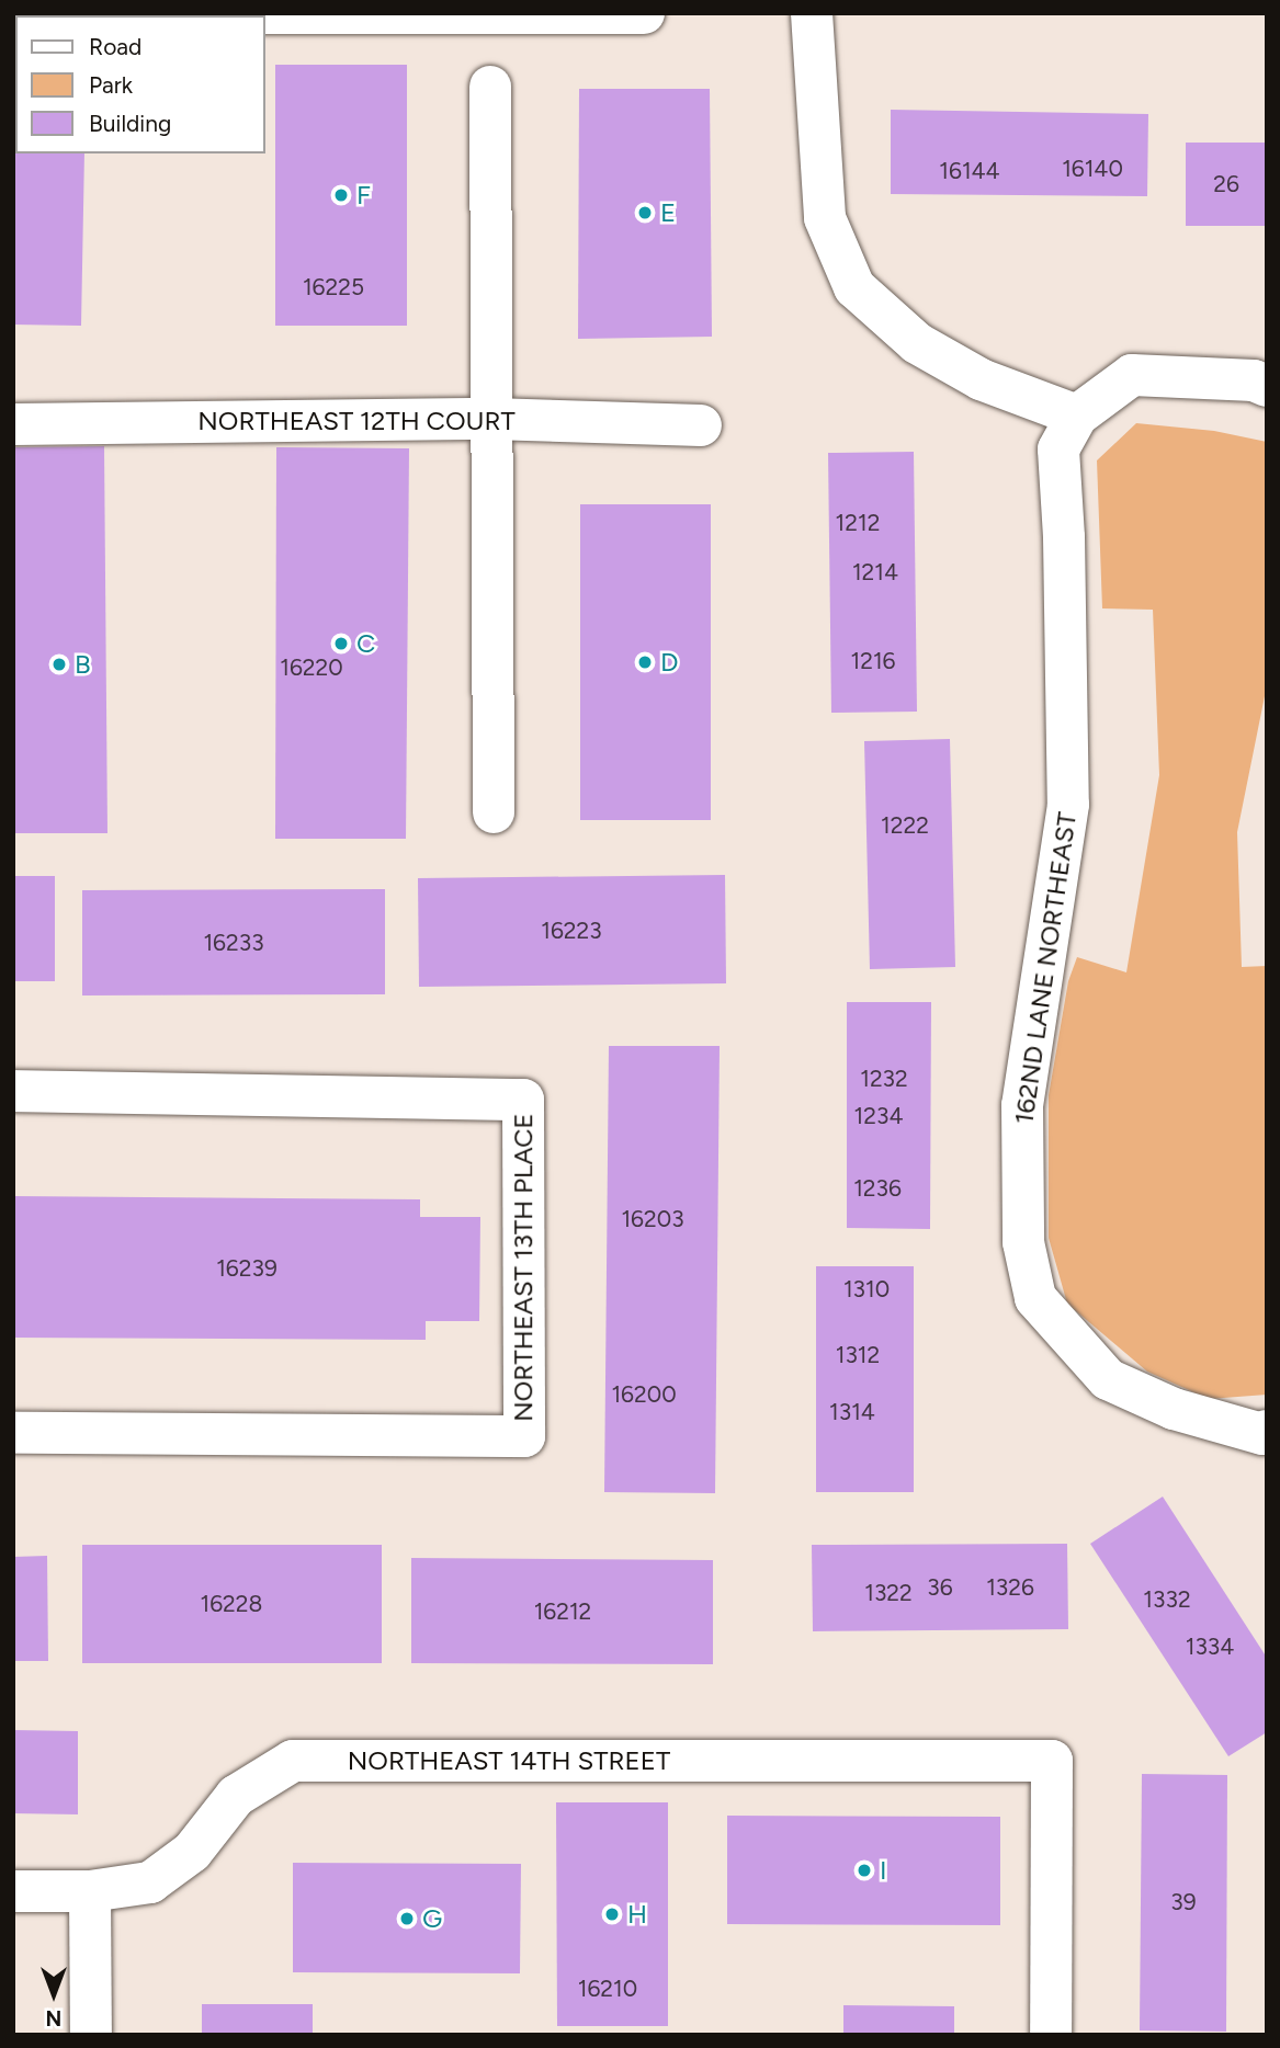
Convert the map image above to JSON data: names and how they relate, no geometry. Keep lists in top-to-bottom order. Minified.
{"streets":{"street":["NORTHEAST 12TH COURT","162ND LANE NORTHEAST","NORTHEAST 13TH PLACE","NORTHEAST 14TH STREET"]},"places":["F","E","C","D","B","I","H","G"],"house_numbers":["16140","16144","26","16225","1212","1214","1216","16220","1222","16223","16233","1232","1234","1236","16203","16239","1310","1312","16200","1314","36","1326","1322","1332","16228","16212","1334","39","16210"],"legend":["Road","Park","Building"],"north":"bottom"}
